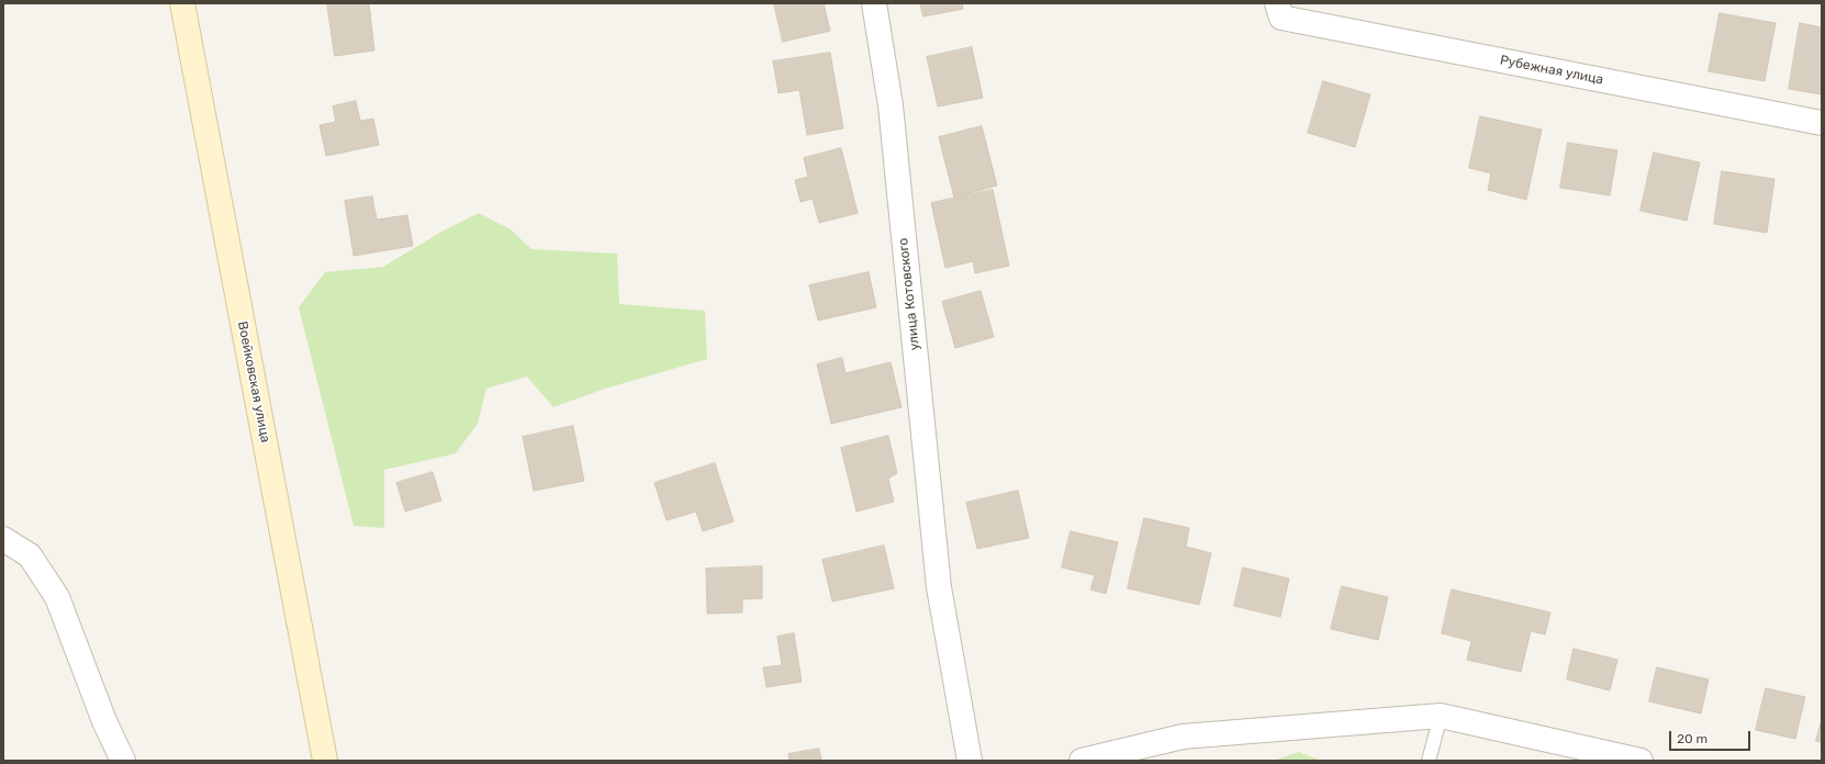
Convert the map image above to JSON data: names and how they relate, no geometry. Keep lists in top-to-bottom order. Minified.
{"streets":{"main road":["Воейковская улица"],"street":["Рубежная улица","улица Котовского"]},"scale_bar":"20 m"}
